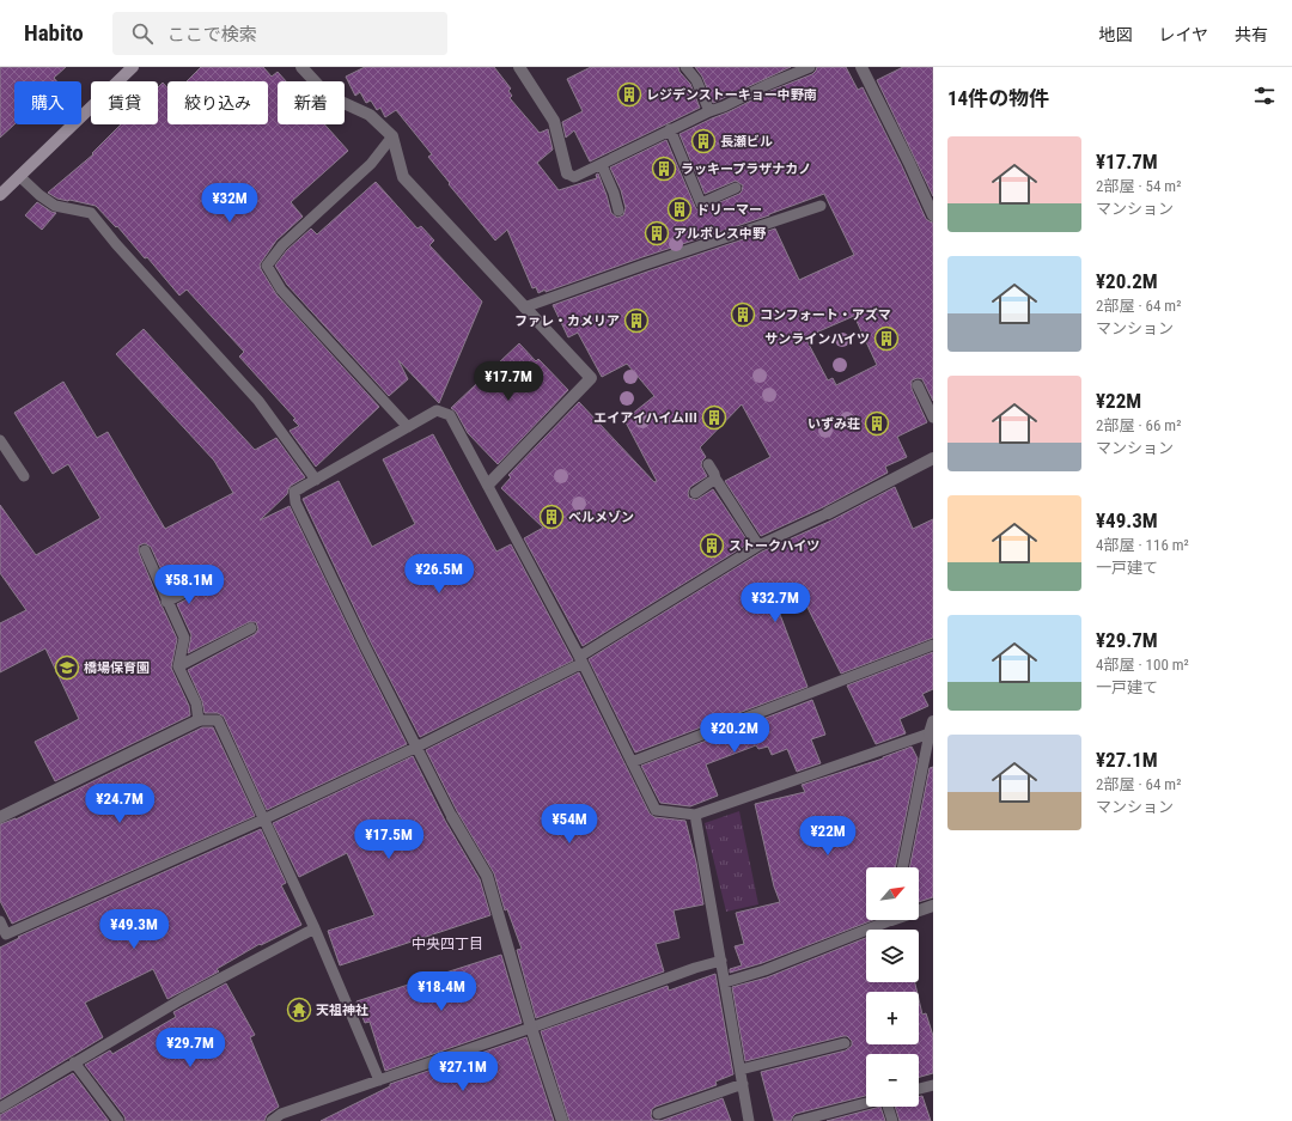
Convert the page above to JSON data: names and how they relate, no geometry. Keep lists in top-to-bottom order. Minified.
{"districts":["中央四丁目"],"places":{"building":["レジデンストーキョー中野南","長瀬ビル","ラッキープラザナカノ","ドリーマー","アルボレス中野","コンフォート・アズマ","ファレ・カメリア","サンラインハイツ","エイアイハイムⅢ","いずみ荘","ベルメゾン","ストークハイツ"],"school or university":["橋場保育園"],"temple":["天祖神社"]},"north":"top right","page":{"header":"Habito","search":"ここで検索","nav":["地図","レイヤ","共有"],"heading":"14件の物件","chip":["購入","賃貸","絞り込み","新着"],"list":[{"name":"¥17.7M","note":"2部屋 · 54 m² · マンション"},{"name":"¥20.2M","note":"2部屋 · 64 m² · マンション"},{"name":"¥22M","note":"2部屋 · 66 m² · マンション"},{"name":"¥49.3M","note":"4部屋 · 116 m² · 一戸建て"},{"name":"¥29.7M","note":"4部屋 · 100 m² · 一戸建て"},{"name":"¥27.1M","note":"2部屋 · 64 m² · マンション"}],"price":["¥32M","¥17.7M","¥26.5M","¥58.1M","¥32.7M","¥20.2M","¥24.7M","¥54M","¥22M","¥17.5M","¥49.3M","¥18.4M","¥29.7M","¥27.1M"],"map_buttons":["+","−"]}}
